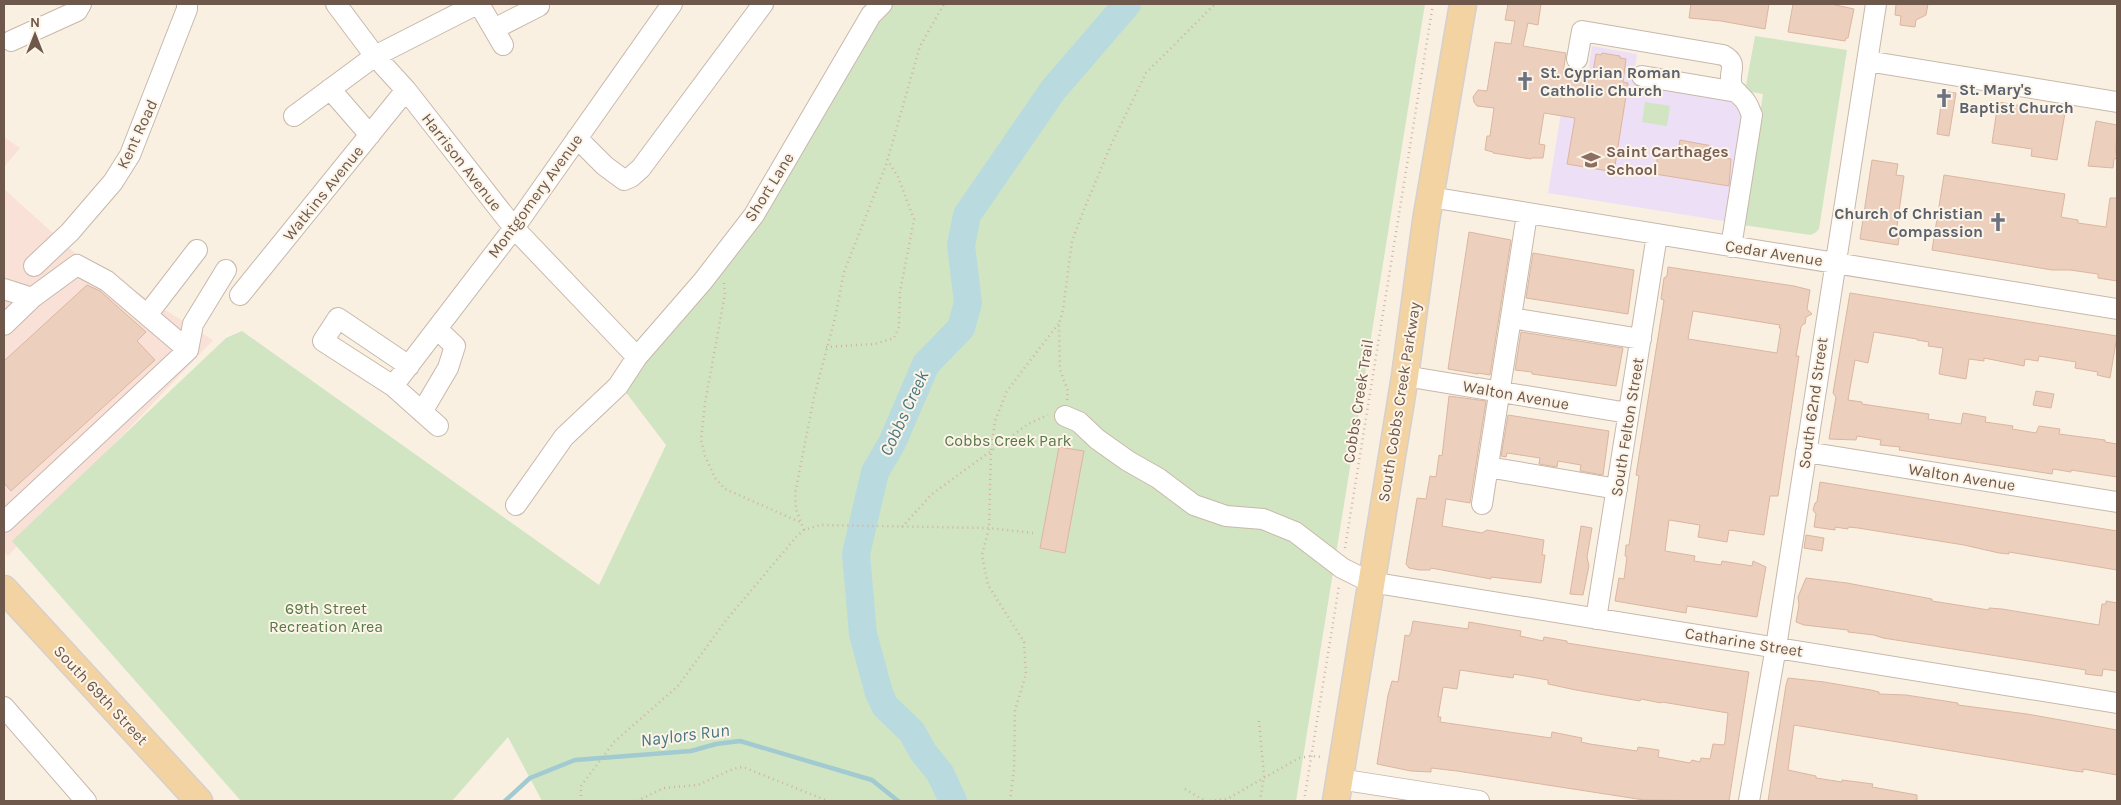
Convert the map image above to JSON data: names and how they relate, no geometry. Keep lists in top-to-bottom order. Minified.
{"streets":{"main road":["South Cobbs Creek Parkway","South 69th Street"],"street":["Kent Road","Harrison Avenue","Short Lane","Watkins Avenue","Montgomery Avenue","Cedar Avenue","Walton Avenue","South 62nd Street","South Felton Street","Catharine Street"],"path":["Cobbs Creek Trail"]},"crossings":[["Harrison Avenue","Short Lane"],["Harrison Avenue","Watkins Avenue"],["Harrison Avenue","Montgomery Avenue"],["Cedar Avenue","South Cobbs Creek Parkway"],["Cedar Avenue","South 62nd Street"],["Cedar Avenue","South Felton Street"],["Walton Avenue","South Cobbs Creek Parkway"],["Walton Avenue","South 62nd Street"],["Walton Avenue","South Felton Street"],["Cobbs Creek Trail","Catharine Street"],["South Cobbs Creek Parkway","Catharine Street"],["South 62nd Street","Catharine Street"],["South Felton Street","Catharine Street"]],"water":["Cobbs Creek","Naylors Run"],"parks":["Cobbs Creek Park","69th Street Recreation Area"],"places":{"church":["St. Cyprian Roman Catholic Church","St. Mary's Baptist Church","Church of Christian Compassion"],"school or university":["Saint Carthages School"]},"north":"top"}
